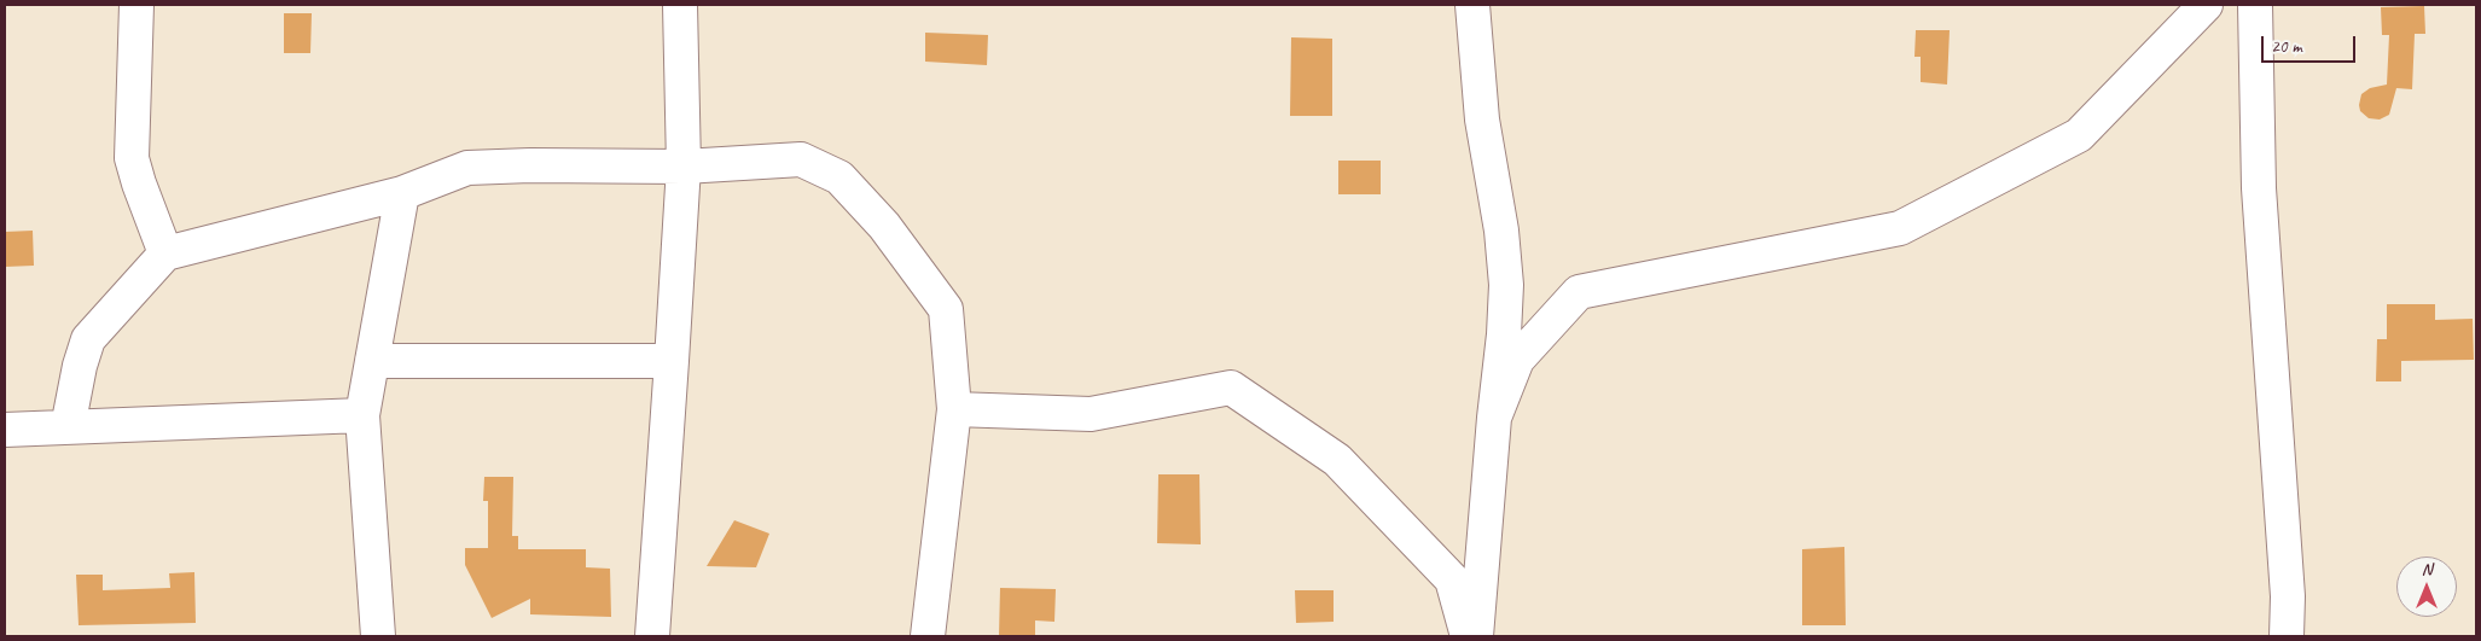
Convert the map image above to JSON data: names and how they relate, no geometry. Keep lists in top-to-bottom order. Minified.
{"scale_bar":"20 m","north":"top"}
